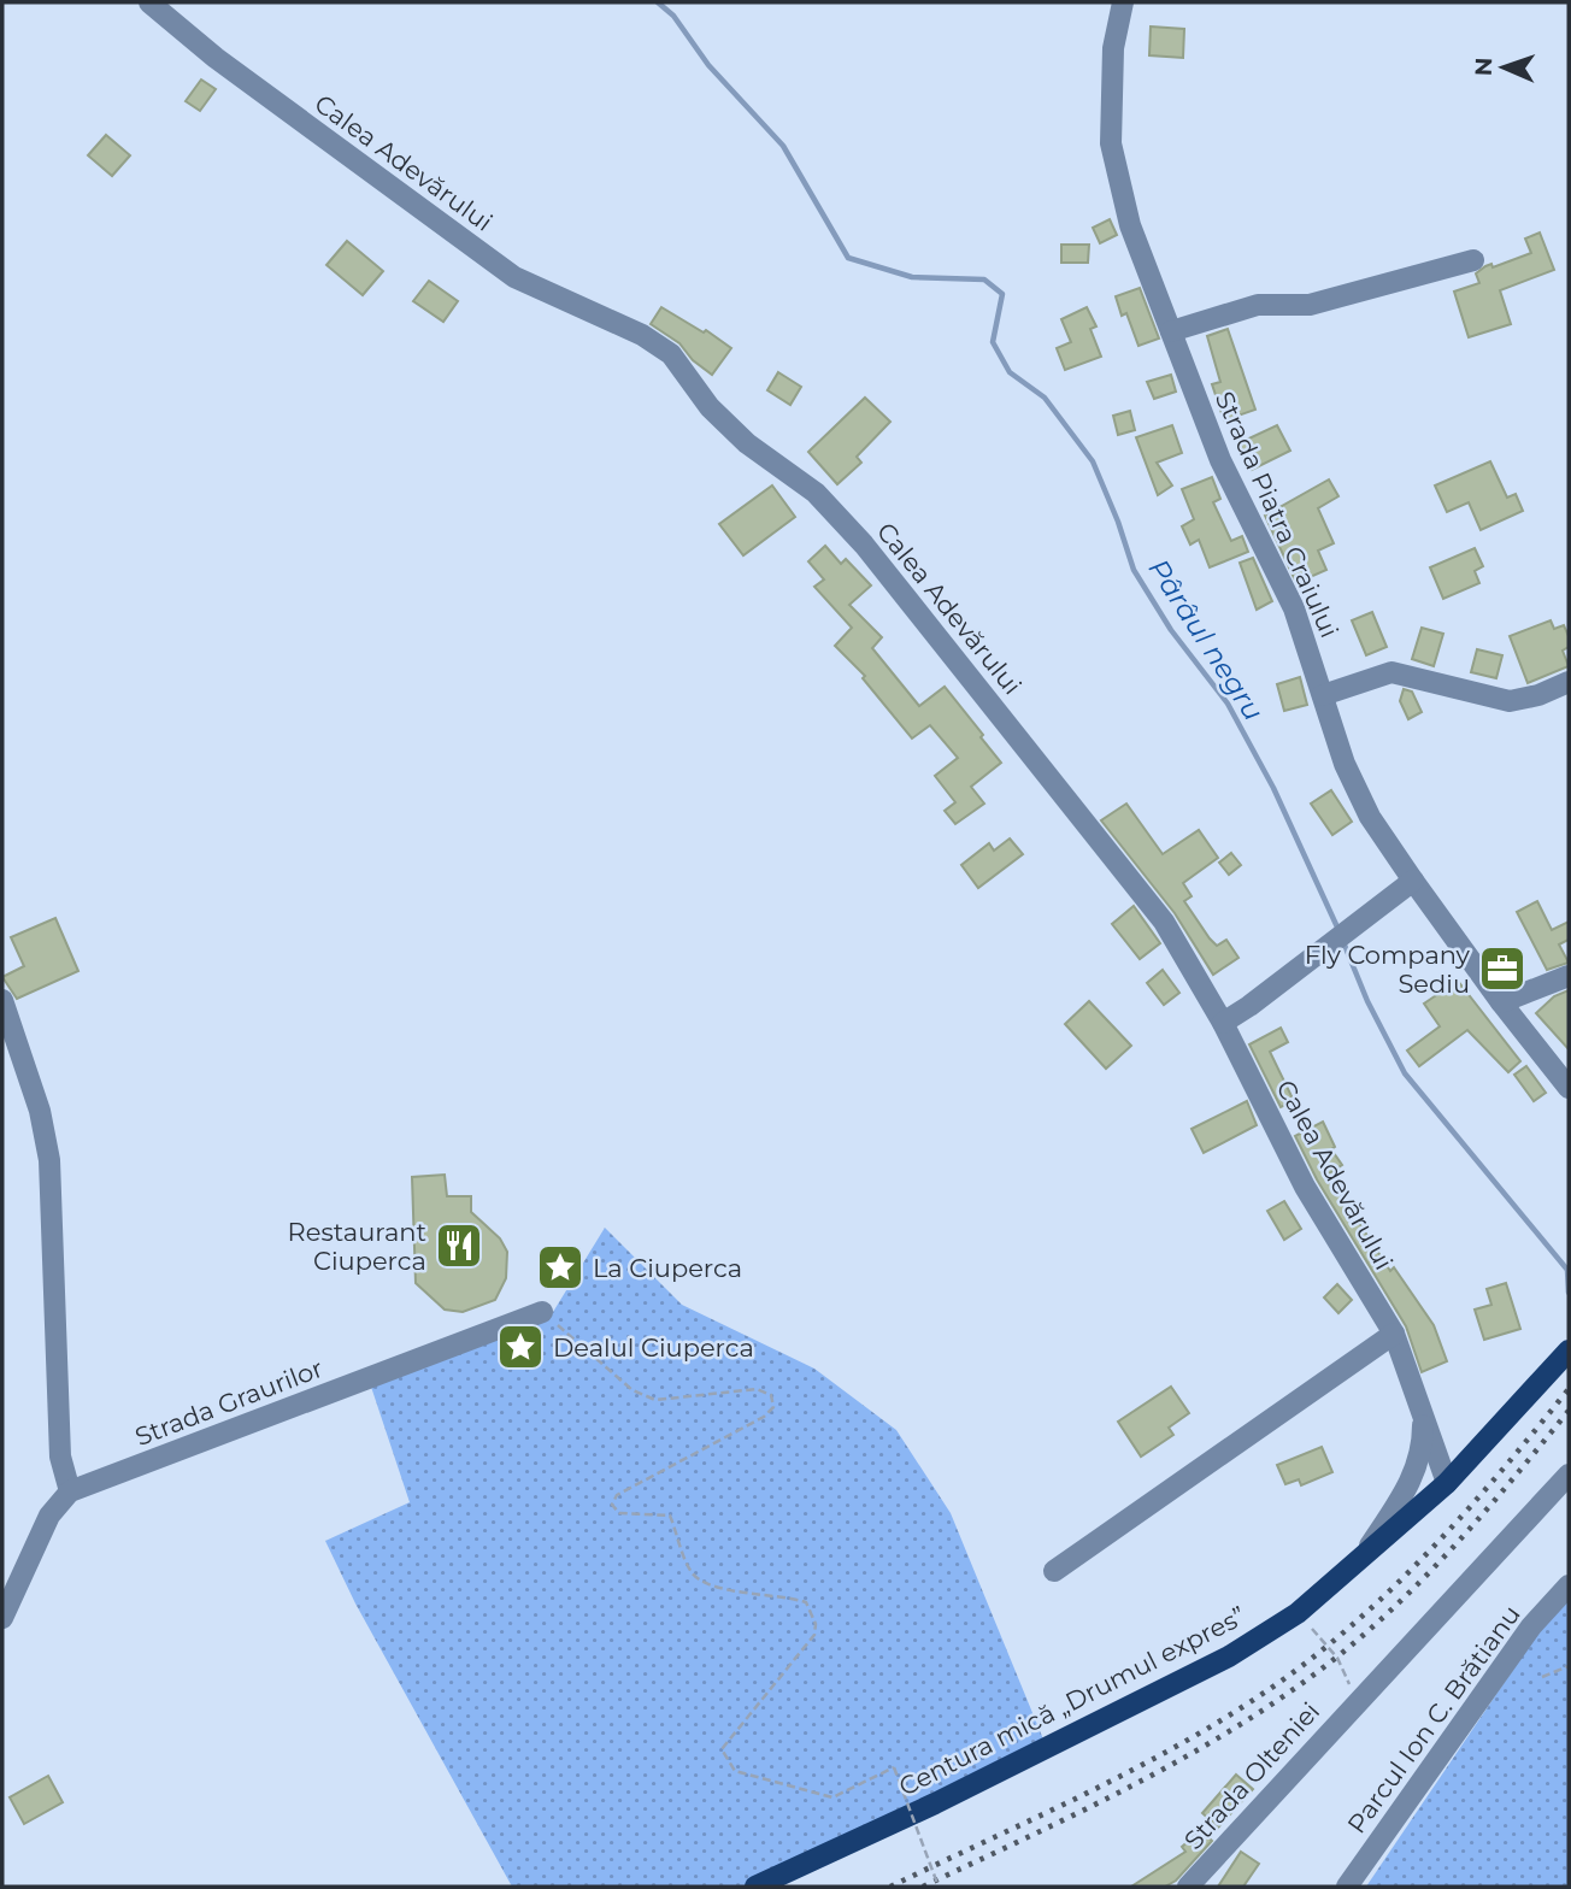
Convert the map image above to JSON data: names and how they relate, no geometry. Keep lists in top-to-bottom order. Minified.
{"streets":{"main road":["Centura mică „Drumul expres”"],"street":["Calea Adevărului","Strada Piatra Craiului","Strada Graurilor","Parcul Ion C. Brătianu","Strada Olteniei"]},"crossings":[["Calea Adevărului","Centura mică „Drumul expres”"]],"water":["Pârâul negru"],"places":{"office":["Fly Company Sediu"],"restaurant":["Restaurant Ciuperca"],"place":["La Ciuperca","Dealul Ciuperca"]},"north":"left"}
